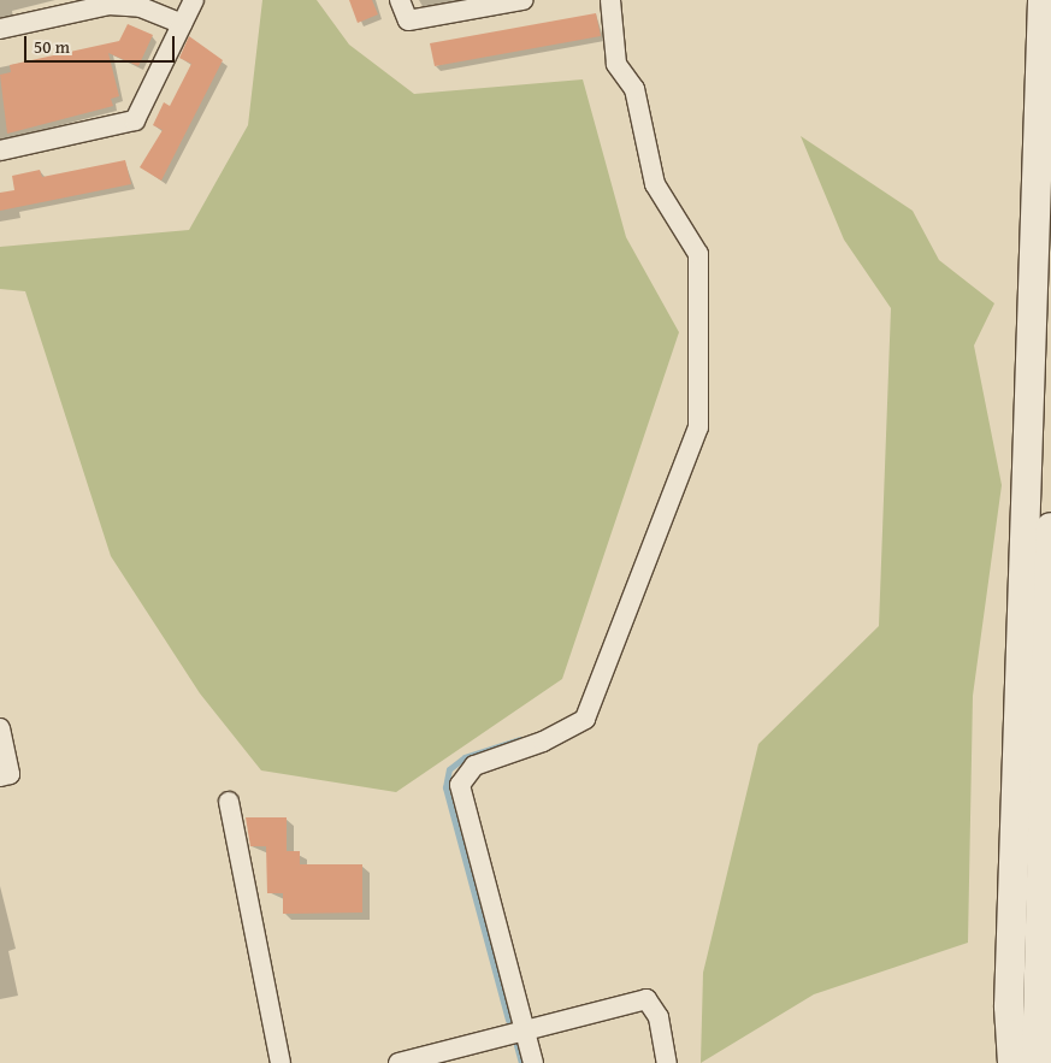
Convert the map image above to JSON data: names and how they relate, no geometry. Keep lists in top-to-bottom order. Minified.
{"scale_bar":"50 m"}
